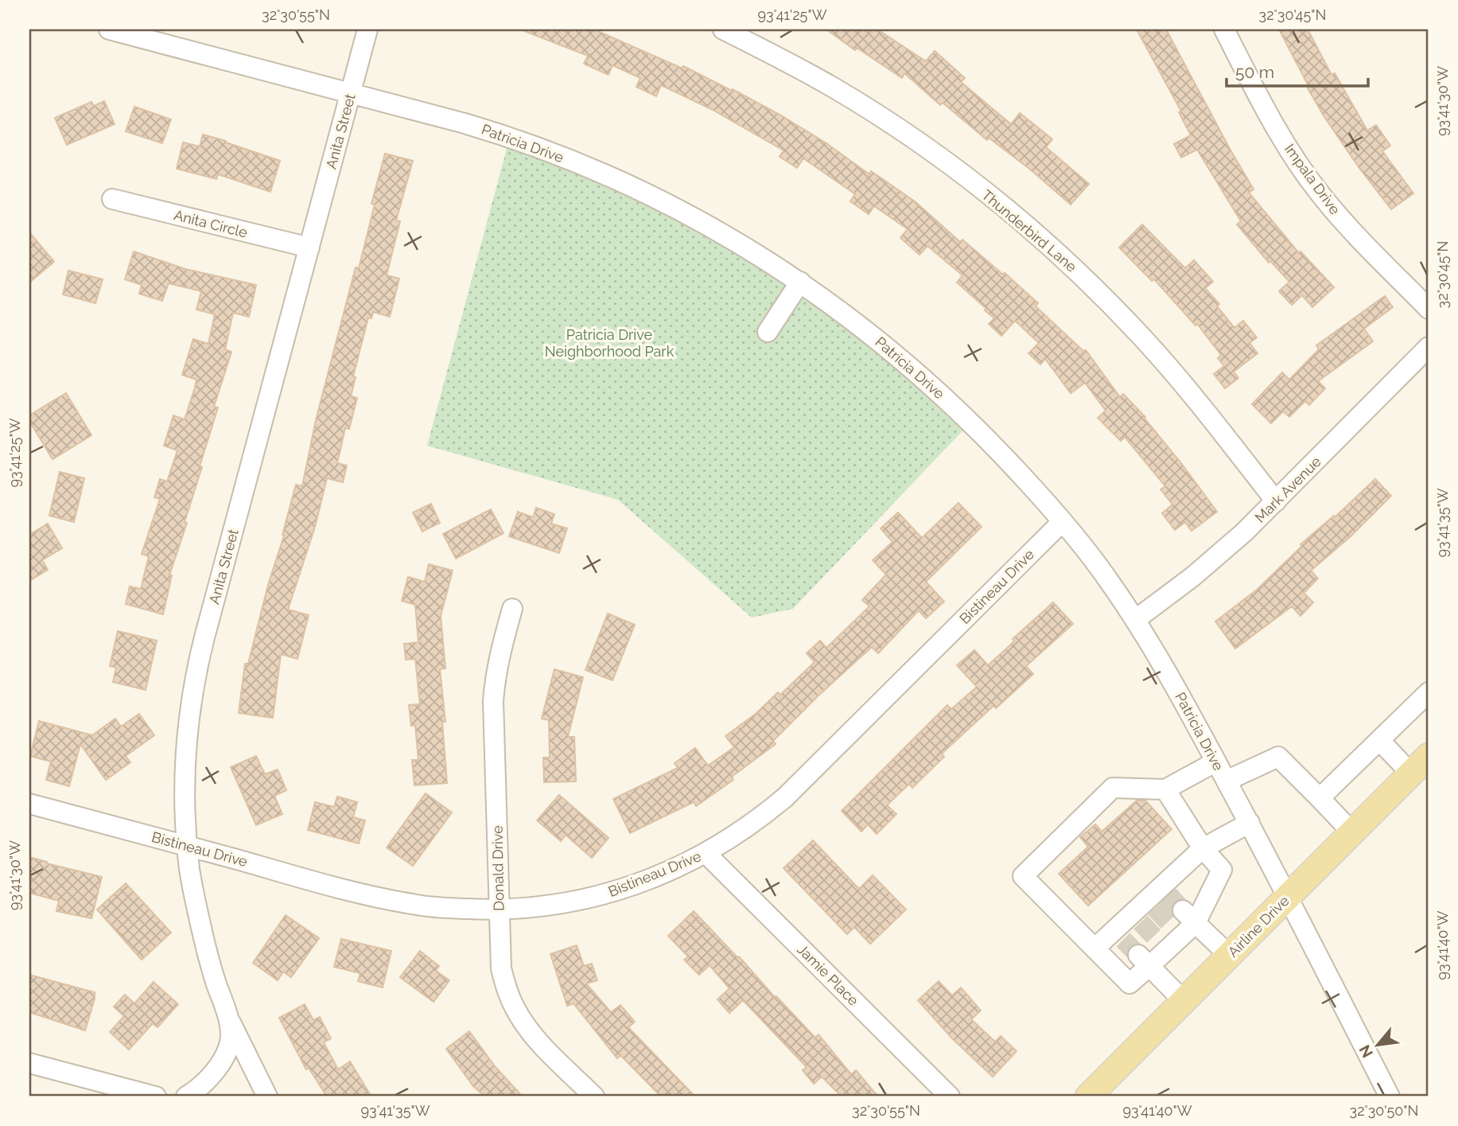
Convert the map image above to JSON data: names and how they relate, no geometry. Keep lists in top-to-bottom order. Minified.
{"streets":{"main road":["Airline Drive"],"street":["Anita Street","Patricia Drive","Impala Drive","Anita Circle","Thunderbird Lane","Mark Avenue","Bistineau Drive","Donald Drive","Jamie Place"]},"crossings":[["Anita Street","Patricia Drive"],["Anita Street","Anita Circle"],["Anita Street","Bistineau Drive"],["Patricia Drive","Mark Avenue"],["Patricia Drive","Bistineau Drive"],["Patricia Drive","Airline Drive"],["Thunderbird Lane","Mark Avenue"],["Bistineau Drive","Donald Drive"],["Bistineau Drive","Jamie Place"]],"parks":["Patricia Drive Neighborhood Park"],"scale_bar":"50 m","north":"bottom left","coordinates":["32°30'55\"N","93°41'25\"W","32°30'45\"N","93°41'30\"W","93°41'35\"W","93°41'40\"W","32°30'50\"N"]}
